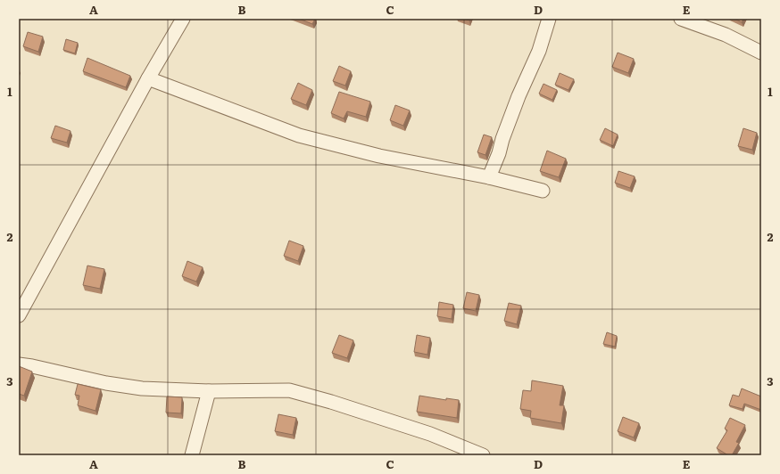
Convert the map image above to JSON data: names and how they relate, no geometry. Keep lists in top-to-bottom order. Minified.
{"grid":{"columns":["A","B","C","D","E"],"rows":["1","2","3"]}}
